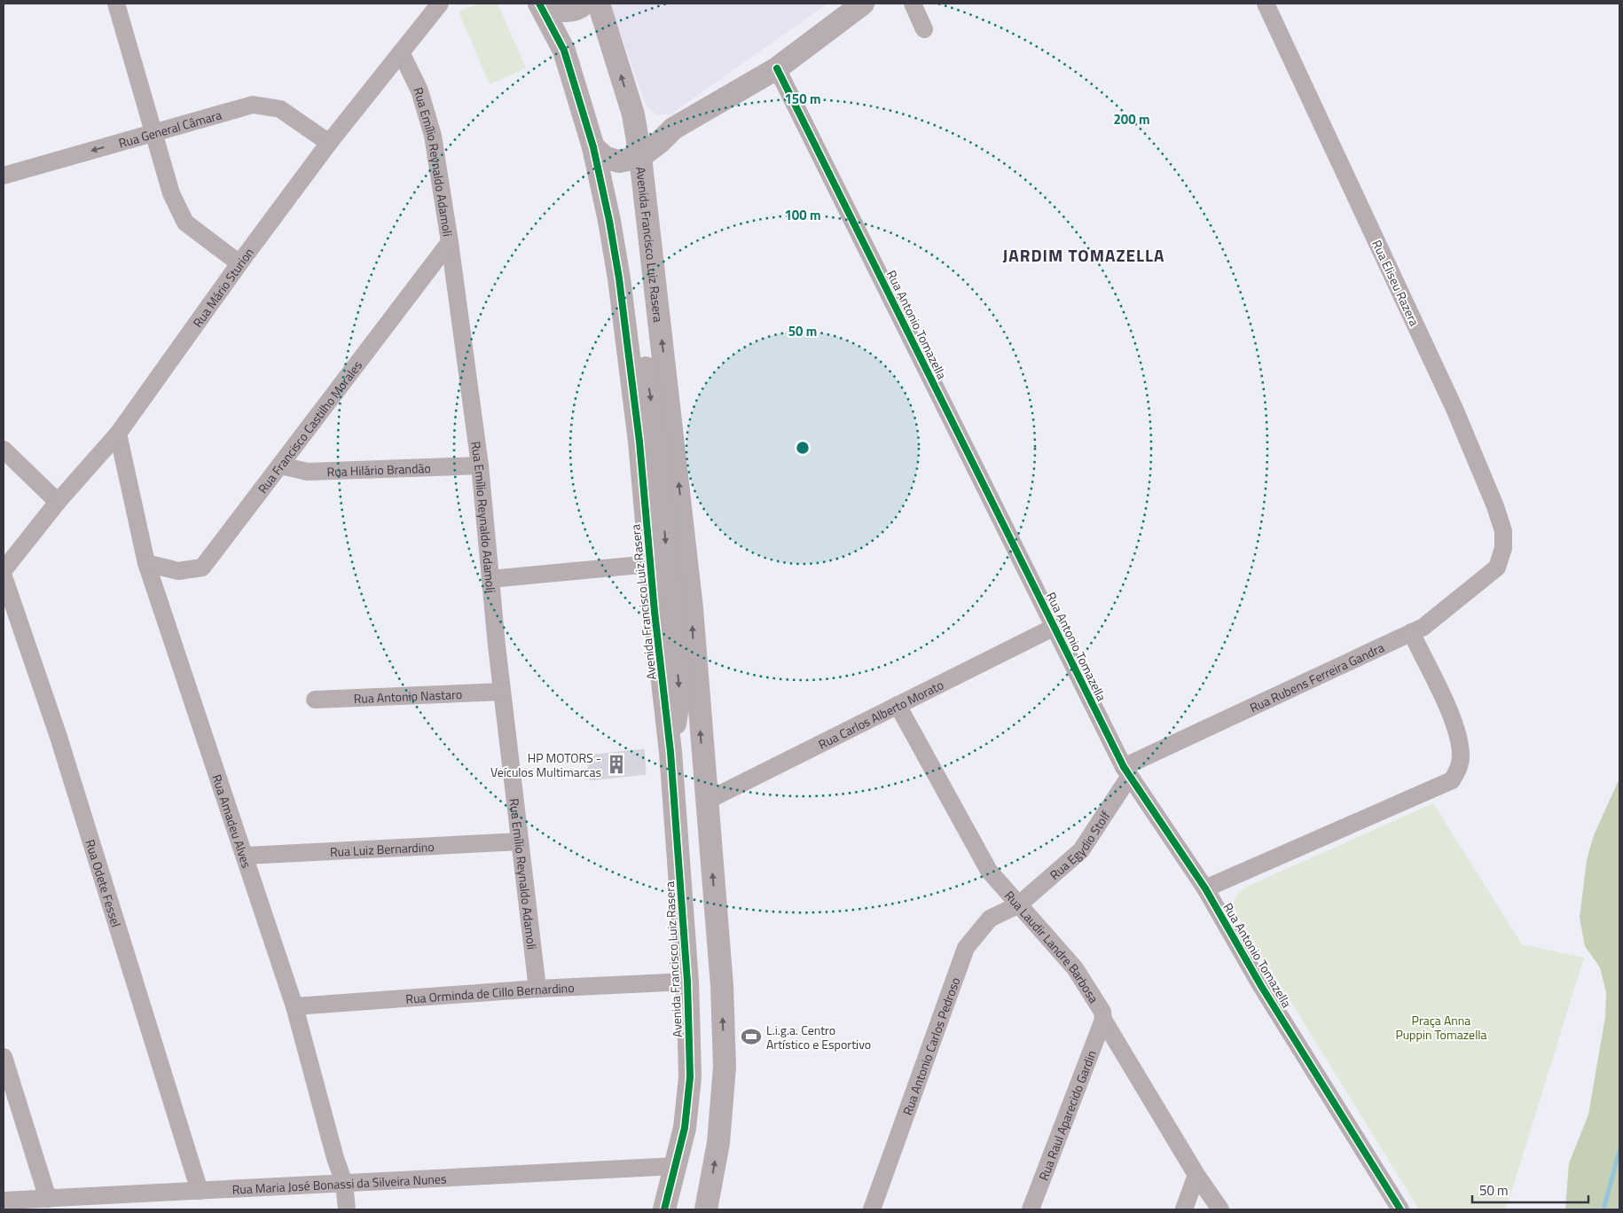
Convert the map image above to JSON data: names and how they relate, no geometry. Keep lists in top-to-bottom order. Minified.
{"streets":{"street":["Rua General Câmara","Rua Emílio Reynaldo Adamoli","Avenida Francisco Luiz Rasera","Rua Eliseu Razera","Rua Mário Sturion","Rua Antonio Tomazella","Rua Francisco Castilho Morales","Rua Hilário Brandão","Rua Rubens Ferreira Gandra","Rua Antonio Nastaro","Rua Carlos Alberto Morato","Rua Amadeu Alves","Rua Egydio Stolf","Rua Luiz Bernardino","Rua Odete Fessel","Rua Laudir Landre Barbosa","Rua Orminda de Cillo Bernardino","Rua Antonio Carlos Pedroso","Rua Raul Aparecido Gardin","Rua Maria José Bonassi da Silveira Nunes"]},"crossings":[["Rua General Câmara","Rua Mário Sturion"],["Rua Emílio Reynaldo Adamoli","Rua Mário Sturion"],["Rua Emílio Reynaldo Adamoli","Rua Francisco Castilho Morales"],["Rua Emílio Reynaldo Adamoli","Rua Hilário Brandão"],["Rua Emílio Reynaldo Adamoli","Rua Antonio Nastaro"],["Rua Emílio Reynaldo Adamoli","Rua Luiz Bernardino"],["Rua Emílio Reynaldo Adamoli","Rua Orminda de Cillo Bernardino"],["Avenida Francisco Luiz Rasera","Rua Carlos Alberto Morato"],["Avenida Francisco Luiz Rasera","Rua Orminda de Cillo Bernardino"],["Avenida Francisco Luiz Rasera","Rua Maria José Bonassi da Silveira Nunes"],["Rua Eliseu Razera","Rua Rubens Ferreira Gandra"],["Rua Mário Sturion","Rua Amadeu Alves"],["Rua Antonio Tomazella","Rua Rubens Ferreira Gandra"],["Rua Antonio Tomazella","Rua Carlos Alberto Morato"],["Rua Antonio Tomazella","Rua Egydio Stolf"],["Rua Francisco Castilho Morales","Rua Hilário Brandão"],["Rua Francisco Castilho Morales","Rua Amadeu Alves"],["Rua Rubens Ferreira Gandra","Rua Egydio Stolf"],["Rua Carlos Alberto Morato","Rua Laudir Landre Barbosa"],["Rua Amadeu Alves","Rua Luiz Bernardino"],["Rua Amadeu Alves","Rua Orminda de Cillo Bernardino"],["Rua Amadeu Alves","Rua Maria José Bonassi da Silveira Nunes"],["Rua Egydio Stolf","Rua Laudir Landre Barbosa"],["Rua Egydio Stolf","Rua Antonio Carlos Pedroso"],["Rua Odete Fessel","Rua Maria José Bonassi da Silveira Nunes"],["Rua Laudir Landre Barbosa","Rua Antonio Carlos Pedroso"],["Rua Laudir Landre Barbosa","Rua Raul Aparecido Gardin"]],"one_way":["Rua General Câmara"],"districts":["JARDIM TOMAZELLA"],"parks":["Praça Anna Puppin Tomazella"],"places":{"building":["HP MOTORS - Veículos Multimarcas"],"sports":["L.i.g.a. Centro Artístico e Esportivo"]},"scale_bar":"50 m","rings":["150 m","200 m","100 m","50 m"]}
